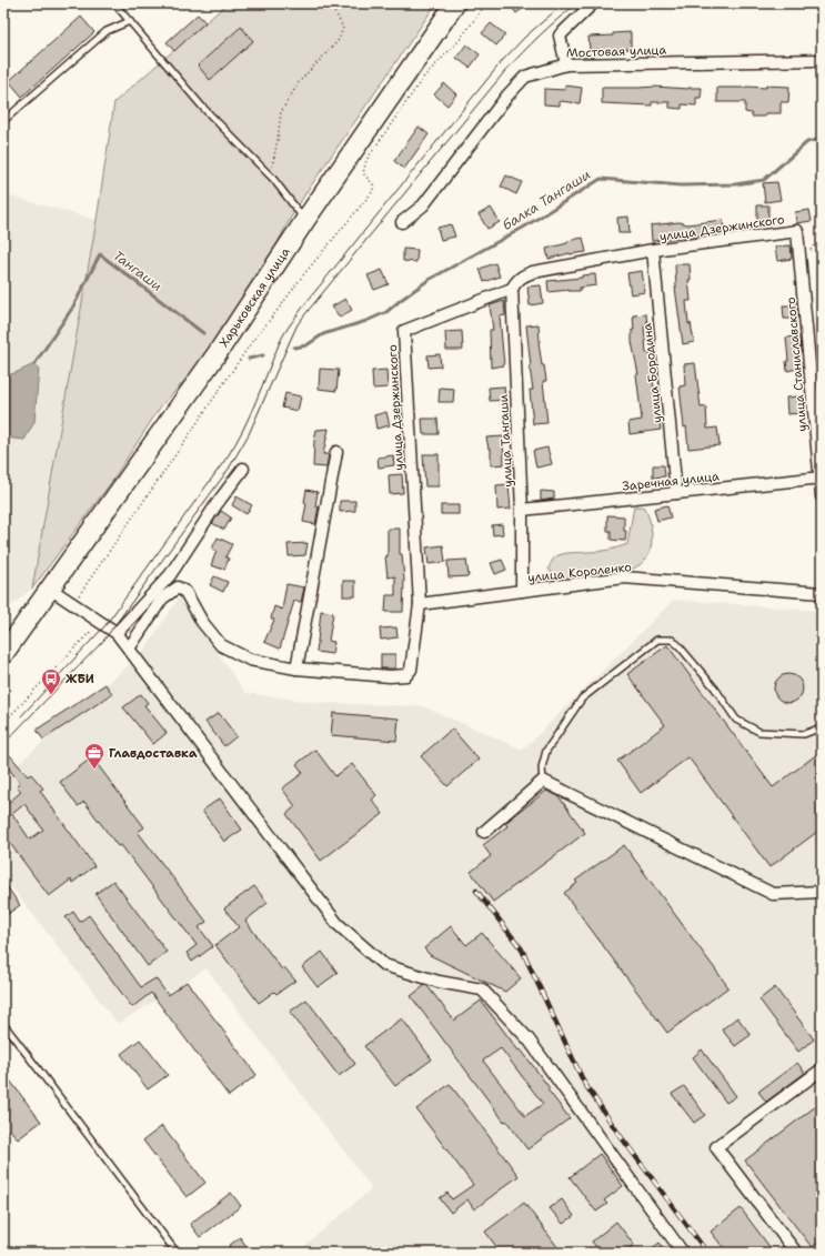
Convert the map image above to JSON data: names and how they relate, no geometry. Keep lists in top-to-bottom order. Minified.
{"streets":{"main road":["Харьковская улица"],"street":["Мостовая улица","улица Дзержинского","улица Станиславского","улица Бородина","улица Тангаши","Заречная улица","улица Короленко"]},"crossings":[["улица Дзержинского","улица Станиславского"],["улица Дзержинского","улица Бородина"],["улица Дзержинского","улица Тангаши"],["улица Дзержинского","улица Короленко"],["улица Станиславского","Заречная улица"],["улица Бородина","Заречная улица"],["улица Тангаши","Заречная улица"],["улица Тангаши","улица Короленко"]],"water":["балка Тангаши","Тангаши"],"places":{"bus stop":["ЖБИ"],"office":["Главдоставка"]}}
